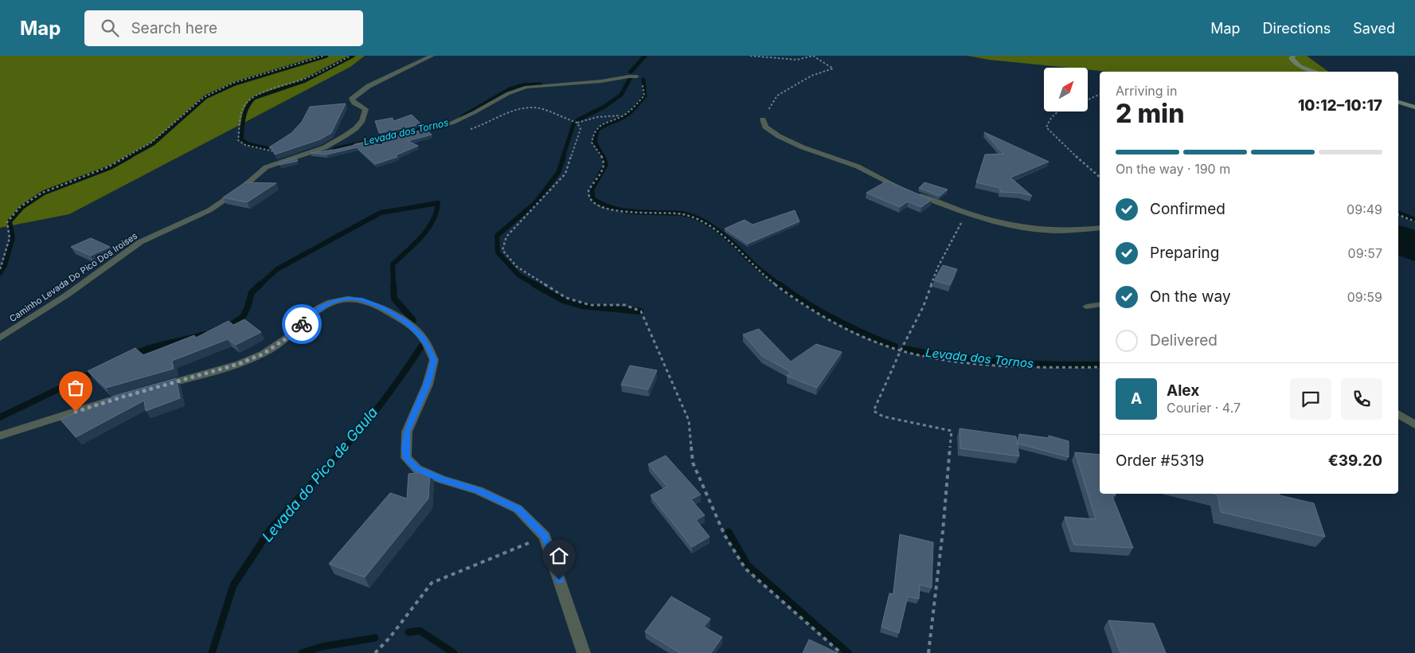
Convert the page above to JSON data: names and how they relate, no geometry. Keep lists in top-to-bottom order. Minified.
{"streets":{"street":["Caminho Levada Do Pico Dos Iroises"]},"water":["Levada dos Tornos","Levada do Pico de Gaula"],"north":"top right","page":{"header":"Map","search":"Search here","nav":["Map","Directions","Saved"],"heading":["2 min","Arriving in","10:12–10:17"],"panel":["Alex","Courier · 4.7","Order #5319","€39.20"],"bar":"On the way · 190 m","list":[["Confirmed","09:49"],["Preparing","09:57"],["On the way","09:59"],"Delivered"],"round":"A"}}
